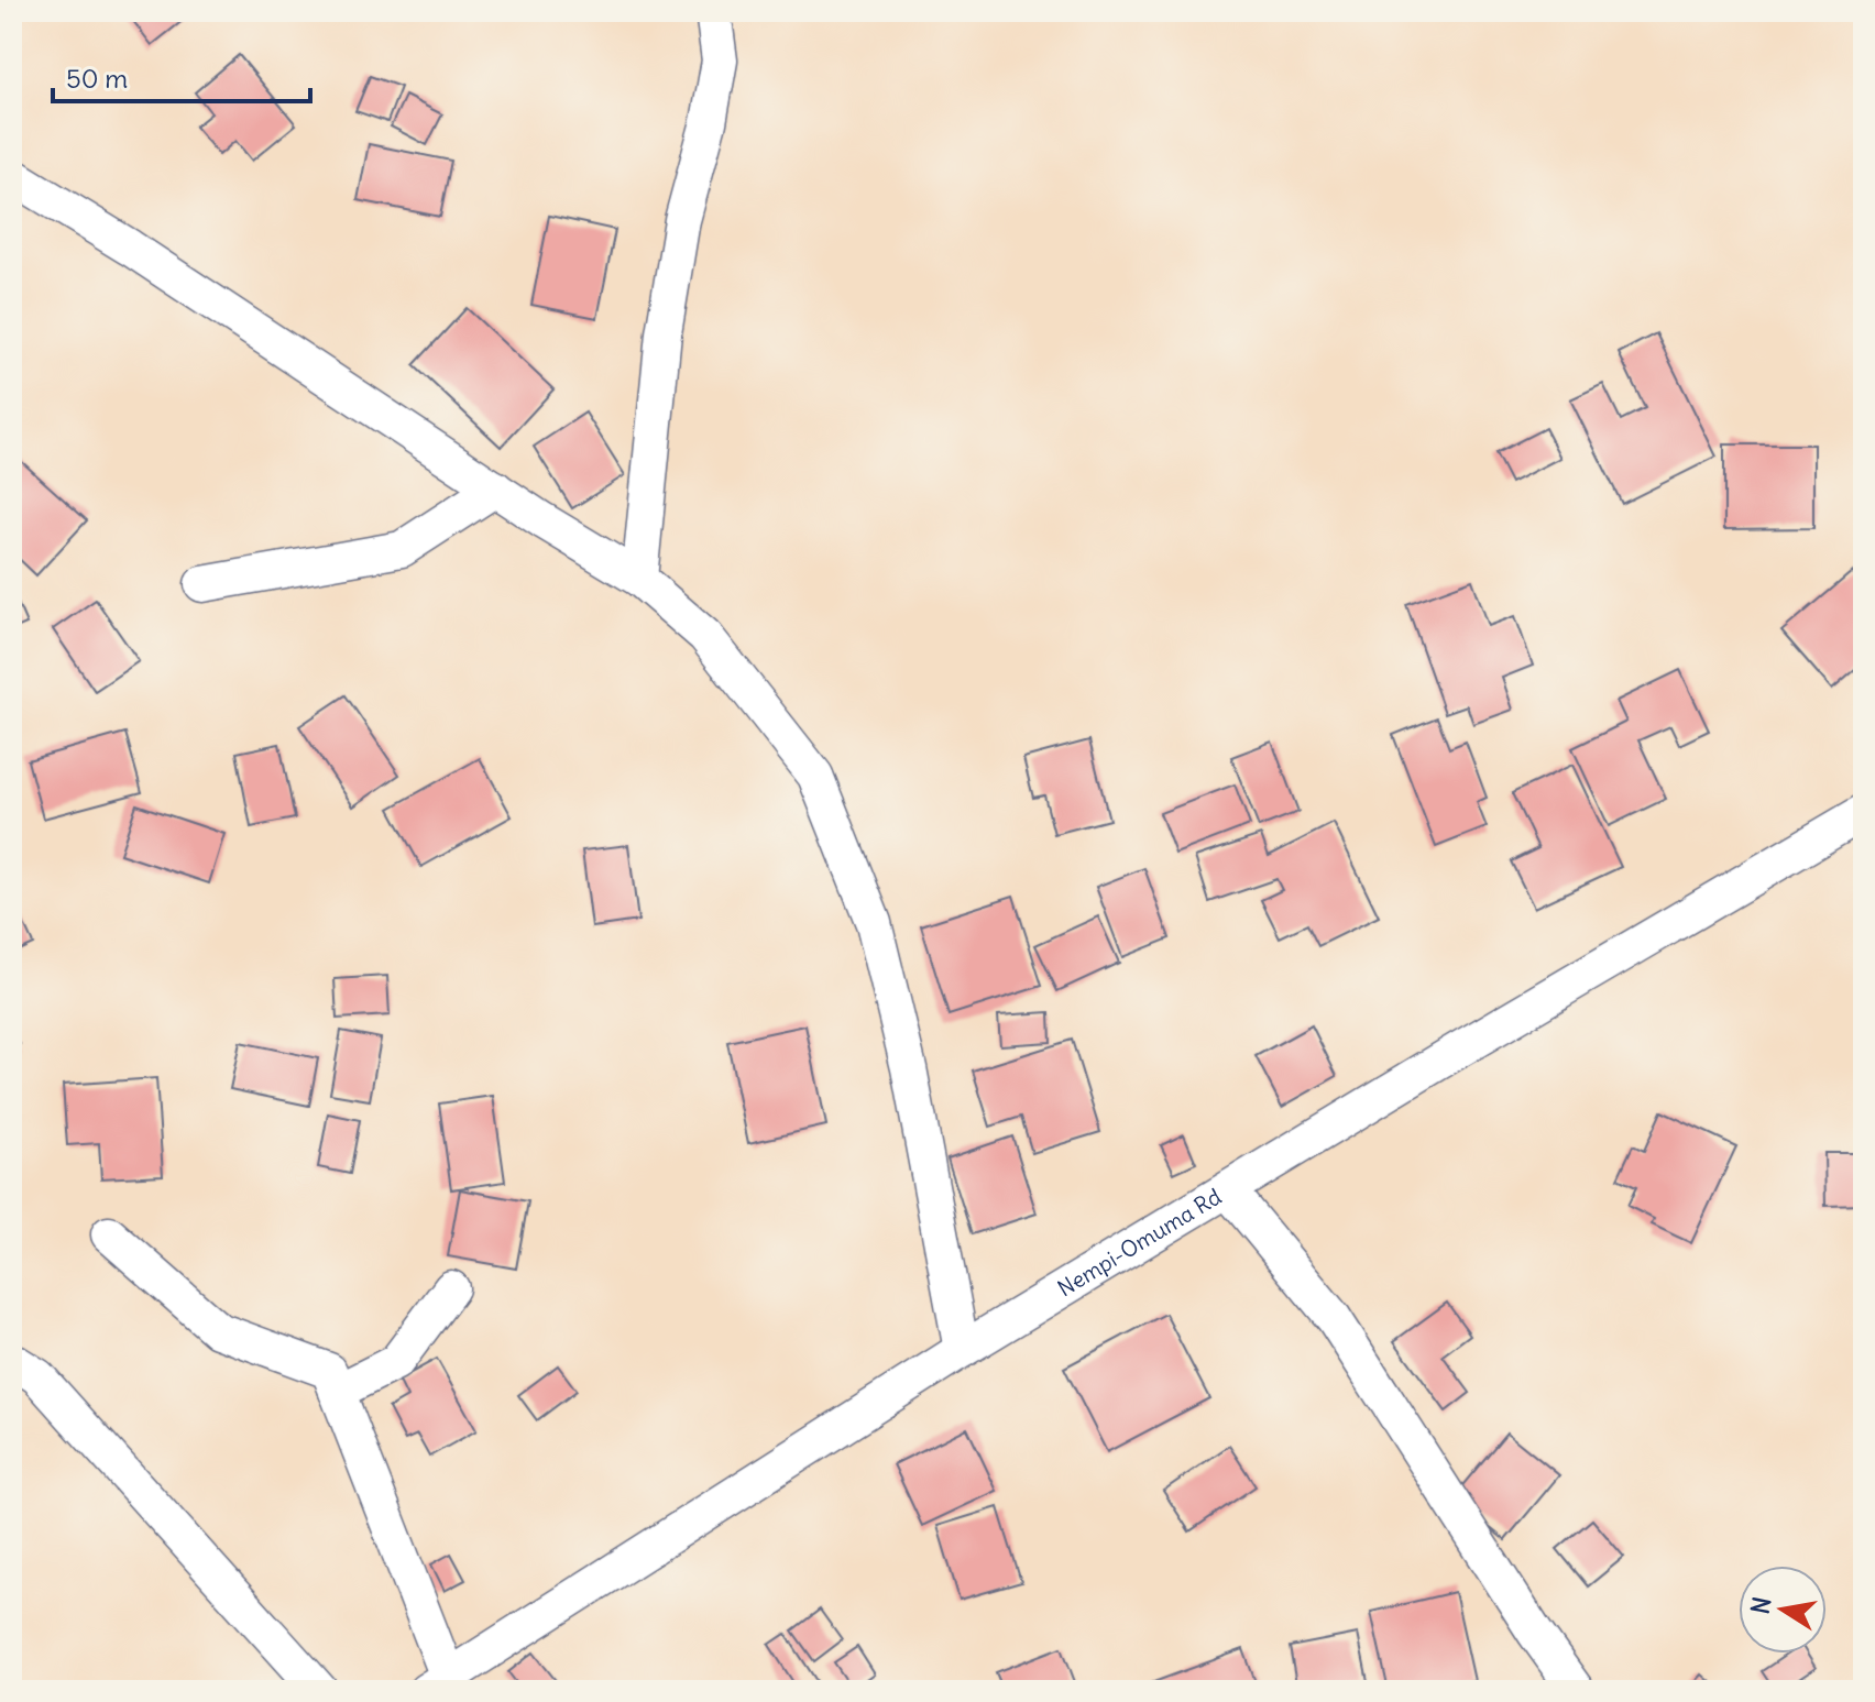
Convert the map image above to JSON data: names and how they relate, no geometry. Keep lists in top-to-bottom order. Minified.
{"streets":{"street":["Nempi-Omuma Rd"]},"scale_bar":"50 m","north":"left"}
